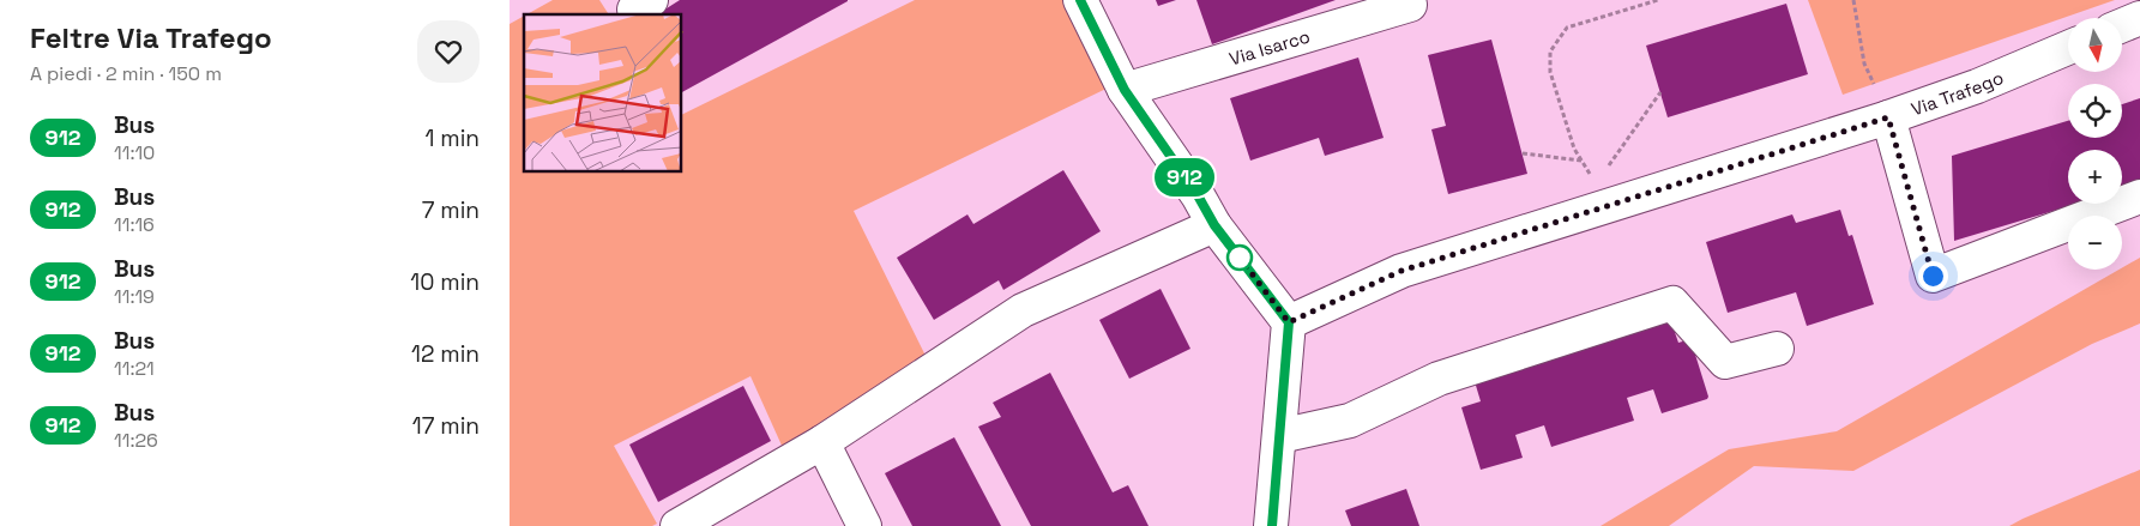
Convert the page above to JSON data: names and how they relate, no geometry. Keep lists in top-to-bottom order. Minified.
{"streets":{"street":["Via Isarco","Via Trafego"]},"lines":["bus line 912"],"north":"bottom","page":{"heading":["Feltre Via Trafego","A piedi · 2 min · 150 m"],"on_map":"912","map_buttons":["+","−"],"list":[{"mark":"912","name":"Bus","note":"11:10","value":"1 min"},{"mark":"912","name":"Bus","note":"11:16","value":"7 min"},{"mark":"912","name":"Bus","note":"11:19","value":"10 min"},{"mark":"912","name":"Bus","note":"11:21","value":"12 min"},{"mark":"912","name":"Bus","note":"11:26","value":"17 min"}]}}
